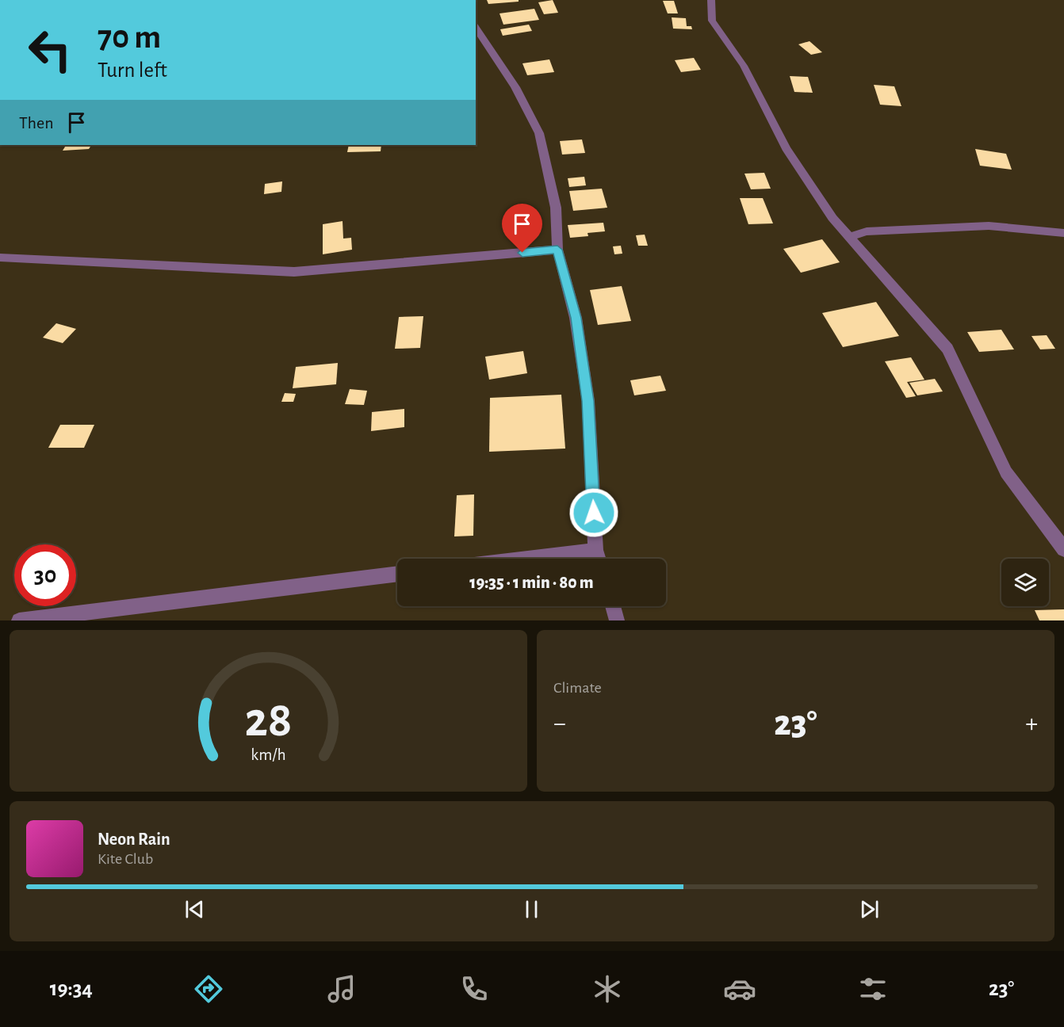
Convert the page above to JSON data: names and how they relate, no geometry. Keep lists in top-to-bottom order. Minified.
{"page":{"turn":["70 m","Turn left"],"then":"Then","limit":"30","trip":"19:35 · 1 min · 80 m","tile":"Climate","heat":["−","23°","+"],"song":["Neon Rain","Kite Club"],"tabs":["19:34","23°"],"gauge":["28","km/h"]}}
